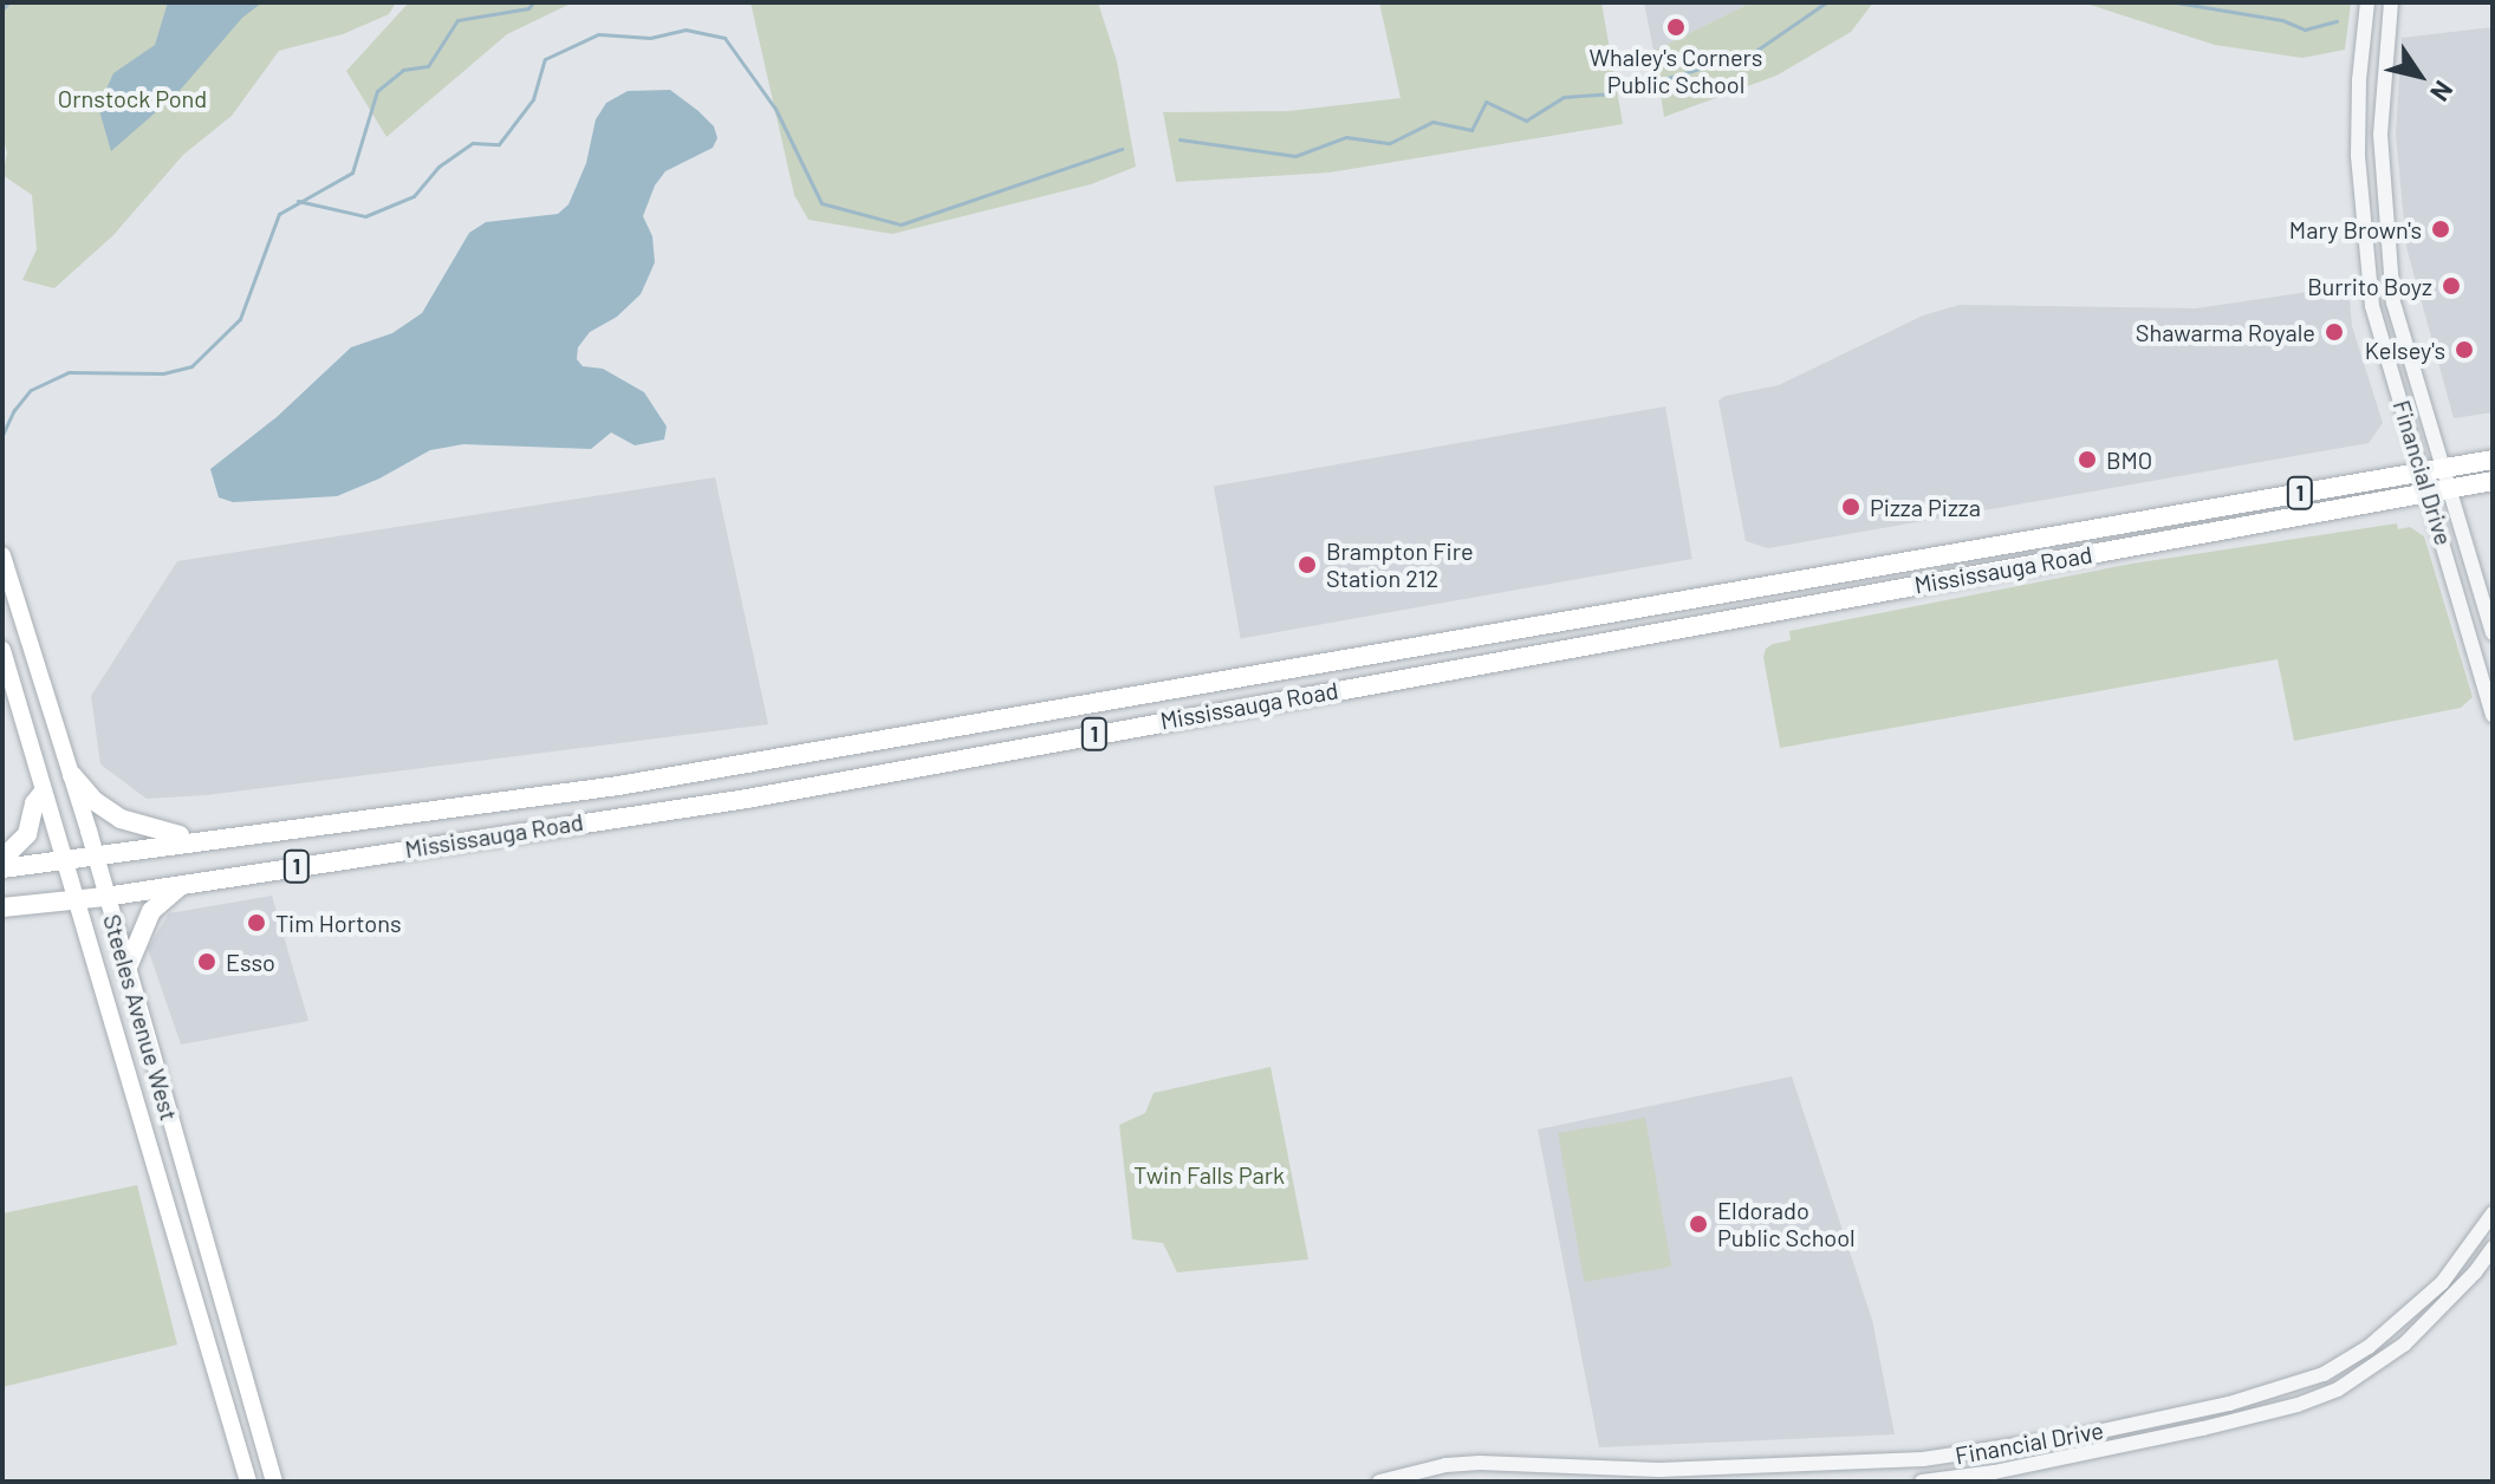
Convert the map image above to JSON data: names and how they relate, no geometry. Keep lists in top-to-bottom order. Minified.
{"streets":{"main road":["1","Mississauga Road","Steeles Avenue West"],"street":["Financial Drive"]},"crossings":[["Financial Drive","Mississauga Road"],["Mississauga Road","Steeles Avenue West"]],"parks":["Ornstock Pond","Twin Falls Park"],"places":["Whaley's Corners Public School","Mary Brown's","Burrito Boyz","Shawarma Royale","Kelsey's","BMO","Pizza Pizza","Brampton Fire Station 212","Tim Hortons","Esso","Eldorado Public School"],"north":"bottom right"}
